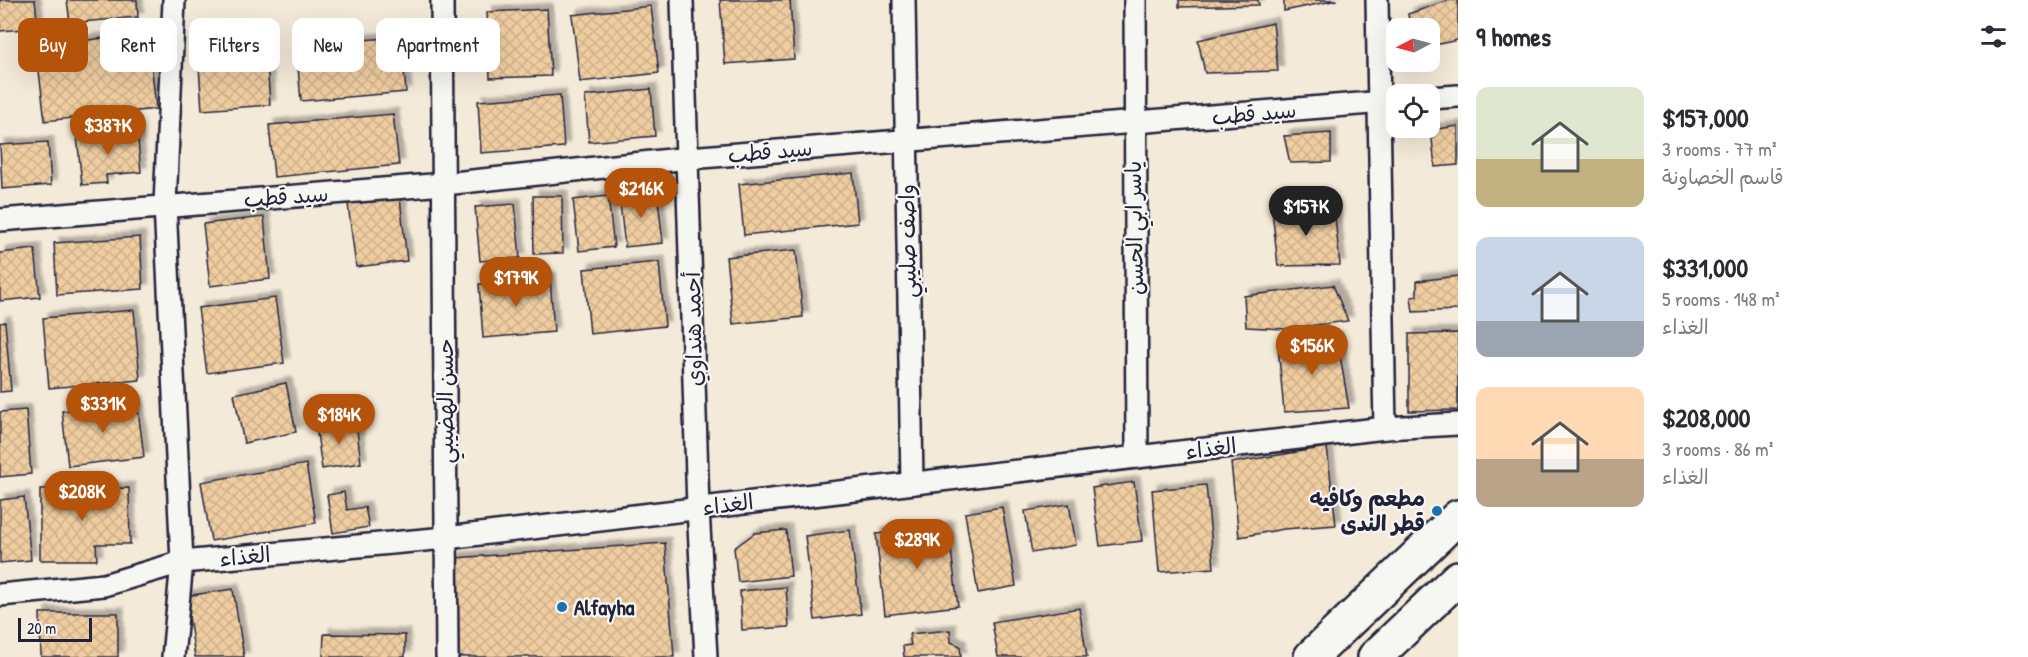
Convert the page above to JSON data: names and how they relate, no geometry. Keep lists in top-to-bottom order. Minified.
{"streets":{"street":["سيد قطب","ياسر ابي الحسن","واصف صليبي","أحمد هنداوي","حسن الهضيبي","الغذاء"]},"crossings":[["سيد قطب","ياسر ابي الحسن"],["سيد قطب","واصف صليبي"],["سيد قطب","أحمد هنداوي"],["سيد قطب","حسن الهضيبي"],["ياسر ابي الحسن","الغذاء"],["واصف صليبي","الغذاء"],["أحمد هنداوي","الغذاء"],["حسن الهضيبي","الغذاء"]],"places":["مطعم وكافيه قطر الندى","Alfayha"],"scale_bar":"20 m","north":"left","page":{"heading":"9 homes","chip":["Buy","Rent","Filters","New","Apartment"],"list":[{"name":"$157,000","note":"3 rooms · 77 m² · قاسم الخصاونة"},{"name":"$331,000","note":"5 rooms · 148 m² · الغذاء"},{"name":"$208,000","note":"3 rooms · 86 m² · الغذاء"}],"price":["$387K","$216K","$157K","$179K","$156K","$331K","$184K","$208K","$289K"],"scale":"20 m"}}
